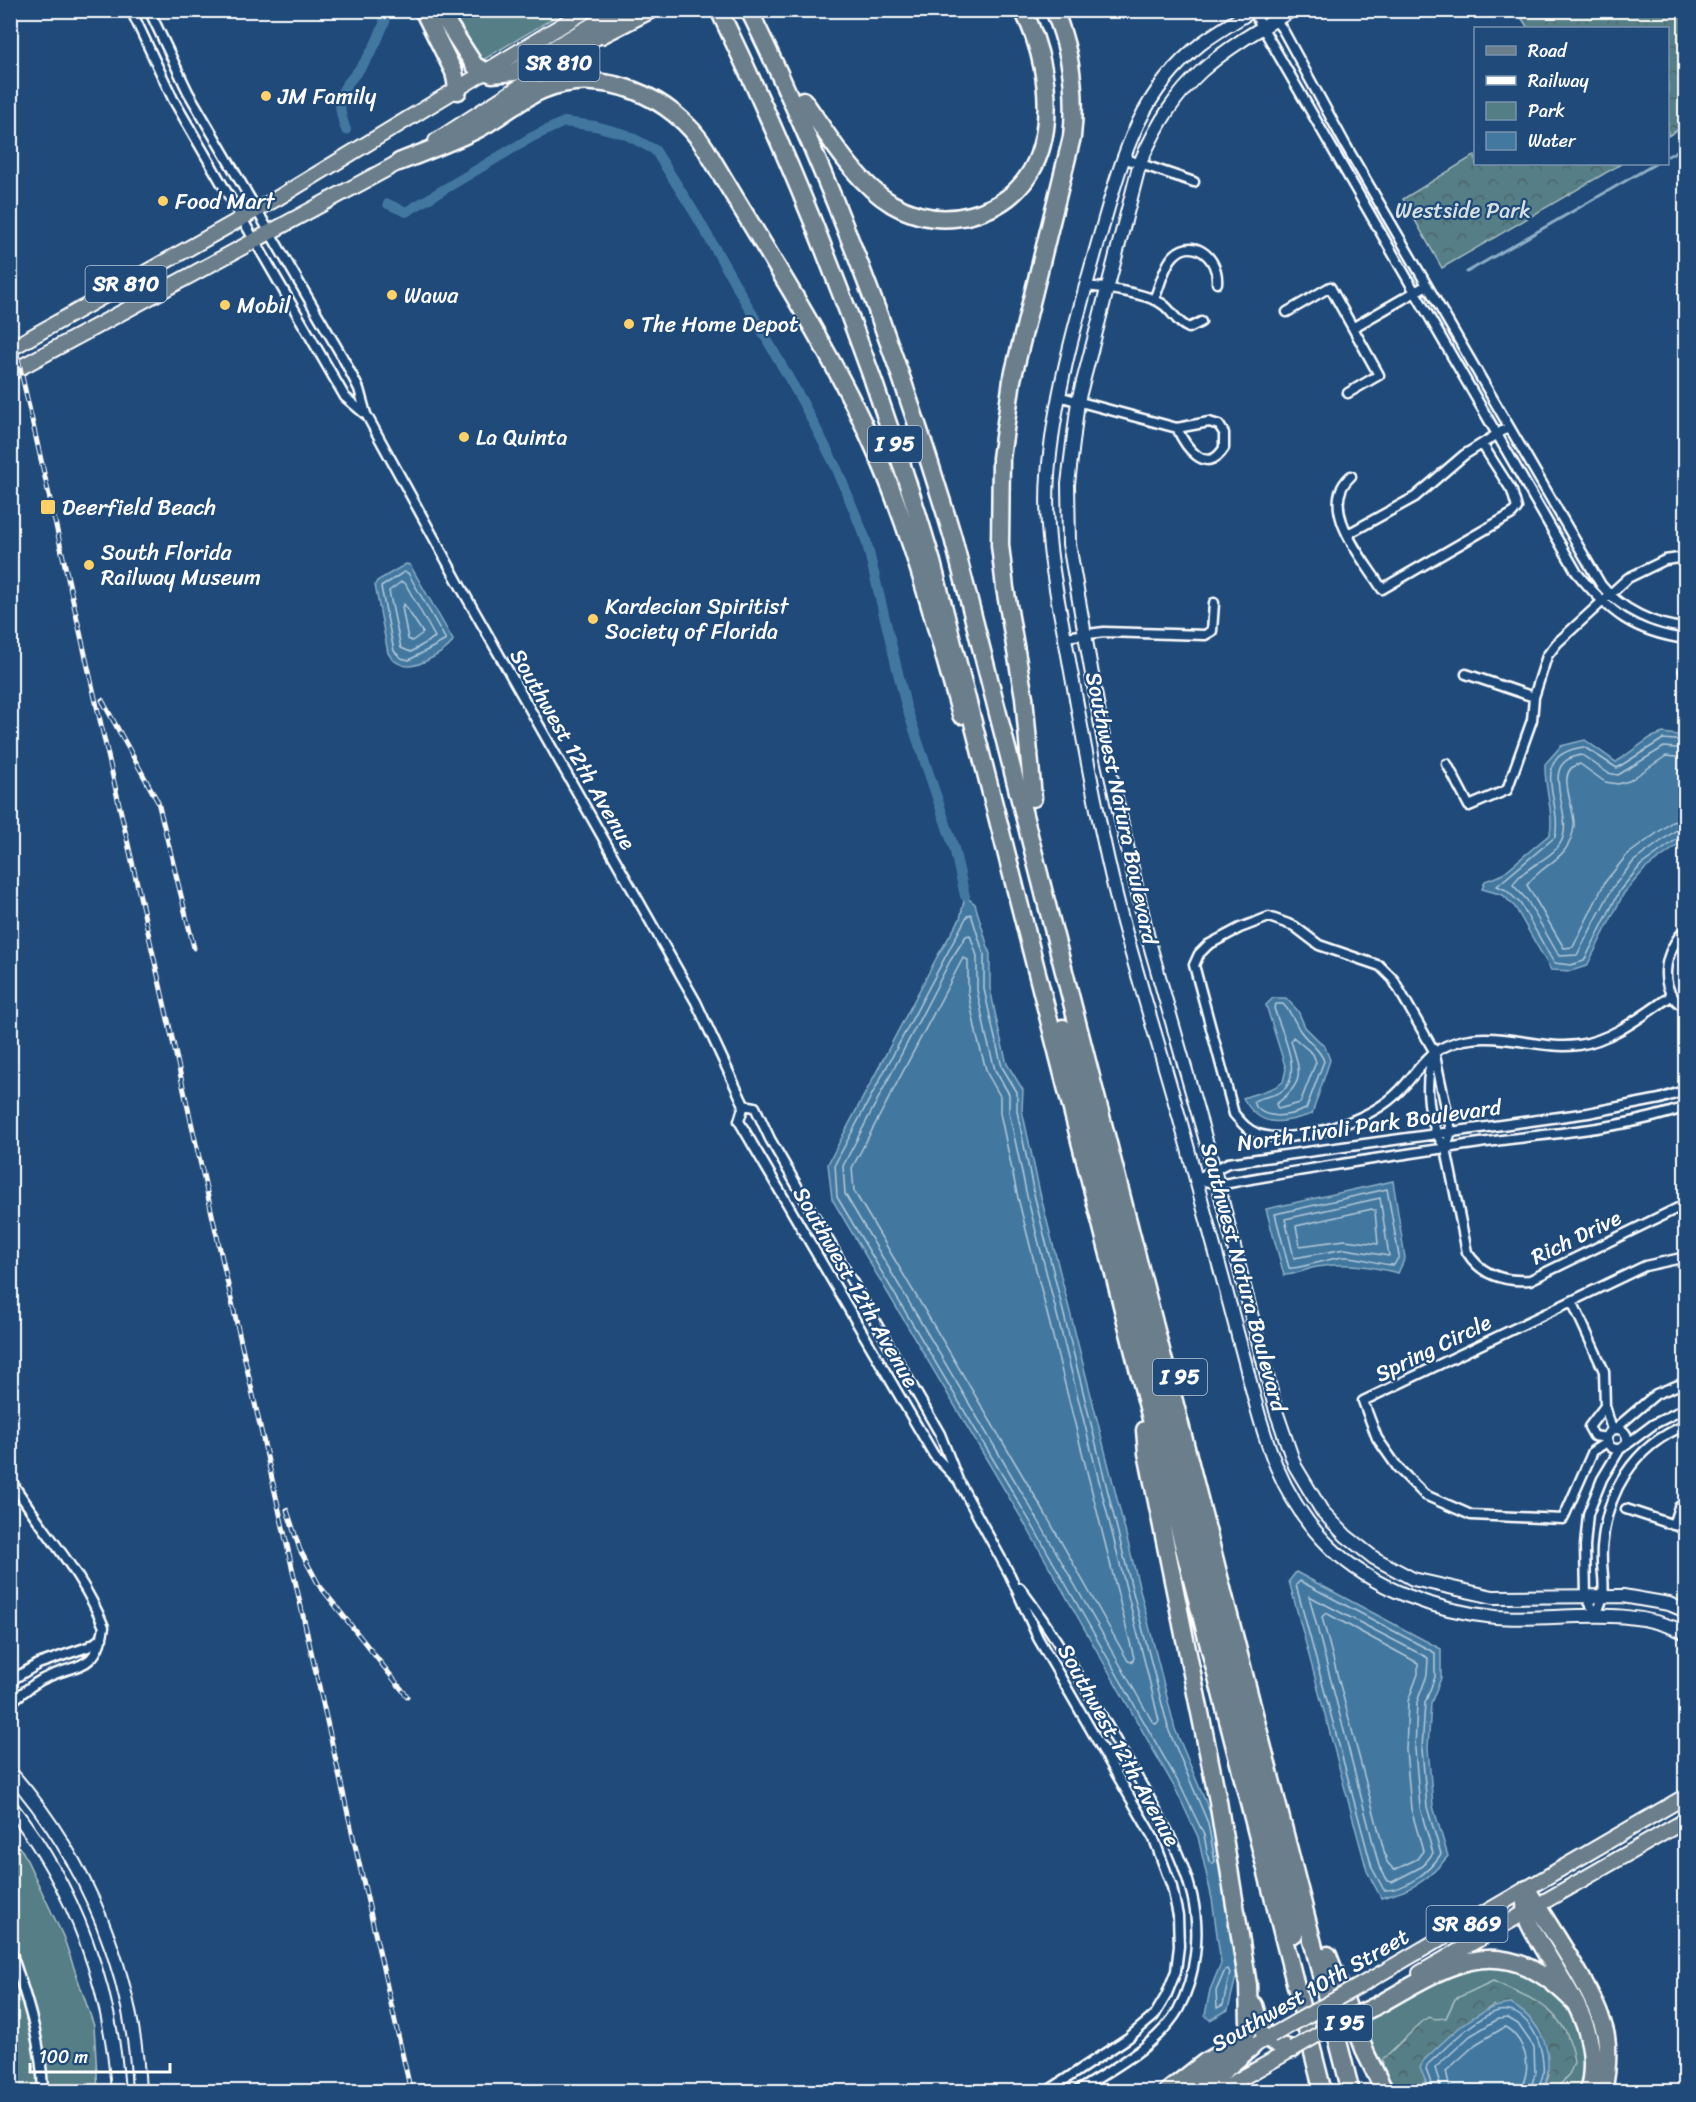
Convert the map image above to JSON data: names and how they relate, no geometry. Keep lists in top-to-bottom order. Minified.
{"streets":{"highway":["I 95"],"main road":["SR 810","SR 869","Southwest 10th Street"],"street":["Southwest 12th Avenue","Southwest Natura Boulevard","North Tivoli Park Boulevard","Rich Drive","Spring Circle"]},"crossings":[["SR 810","Southwest 12th Avenue"],["Southwest Natura Boulevard","North Tivoli Park Boulevard"],["North Tivoli Park Boulevard","Rich Drive"]],"parks":["Westside Park"],"places":{"other":["JM Family","Food Mart","Wawa","Mobil","The Home Depot","La Quinta","South Florida Railway Museum","Kardecian Spiritist Society of Florida"],"transit":["Deerfield Beach"]},"legend":["Road","Railway","Park","Water"],"scale_bar":"100 m"}
